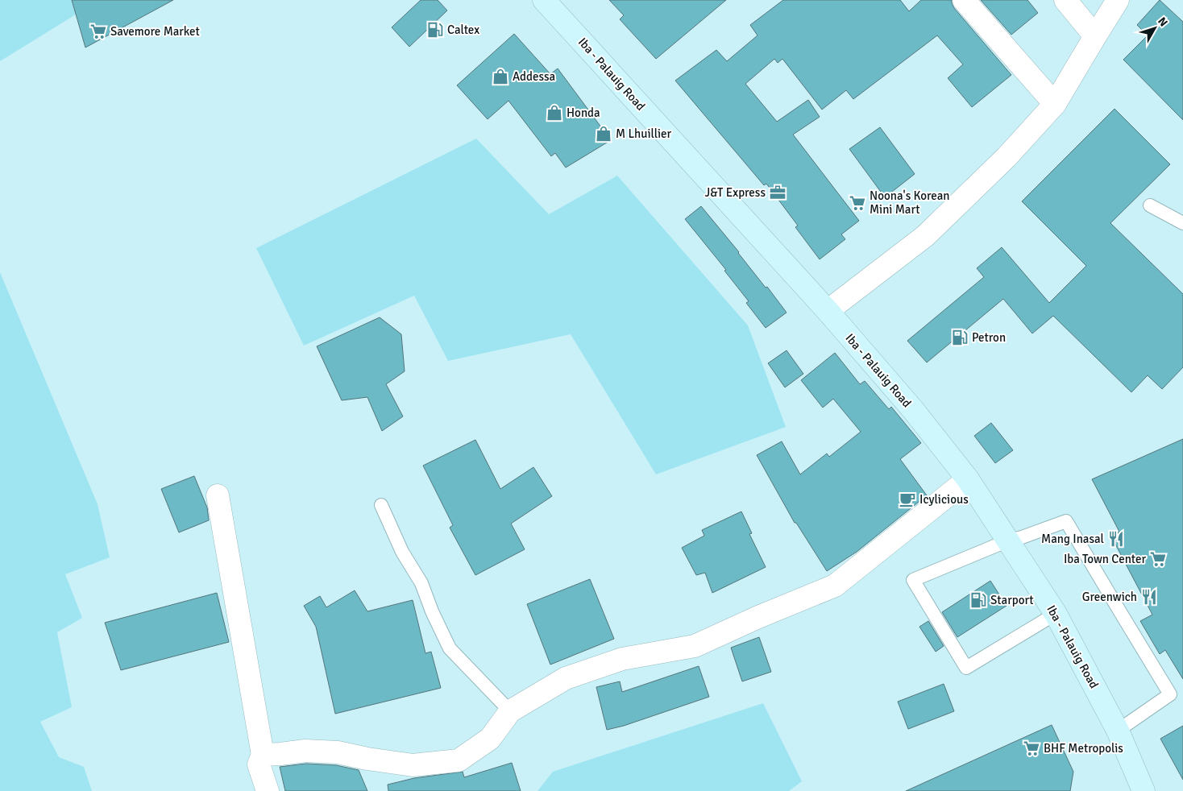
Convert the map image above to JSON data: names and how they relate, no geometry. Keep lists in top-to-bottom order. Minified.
{"streets":{"main road":["Iba - Palauig Road"]},"places":{"fuel station":["Caltex","Petron","Starport"],"supermarket":["Savemore Market","Noona's Korean Mini Mart","Iba Town Center","BHF Metropolis"],"shop":["Addessa","Honda","M Lhuillier"],"office":["J&T Express"],"cafe":["Icylicious"],"restaurant":["Mang Inasal","Greenwich"]},"north":"top right"}
